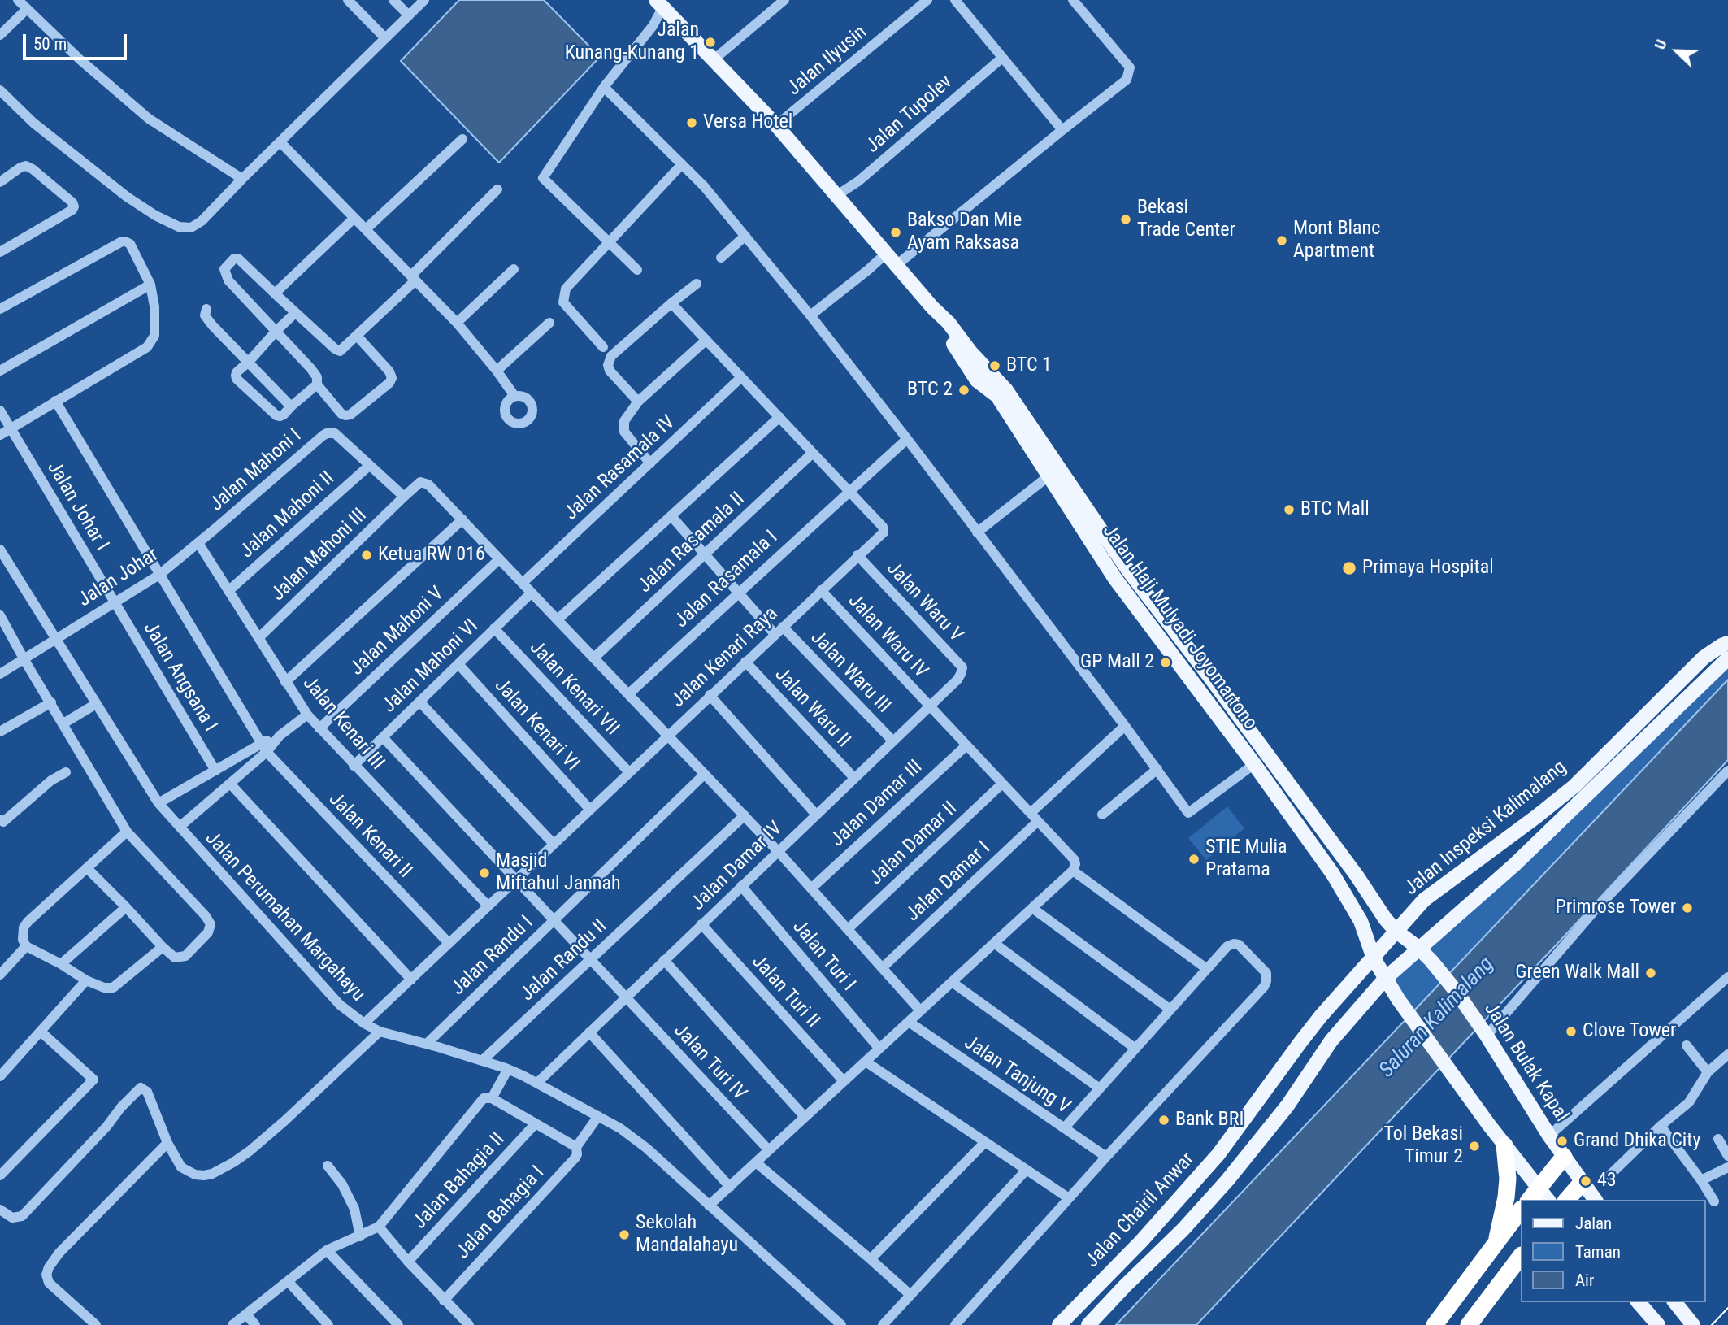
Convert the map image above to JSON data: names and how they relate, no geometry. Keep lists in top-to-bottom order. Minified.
{"streets":{"main road":["Jalan Haji Mulyadi Joyomartono","Jalan Inspeksi Kalimalang","Jalan Bulak Kapal","Jalan Chairil Anwar"],"street":["Jalan Ilyusin","Jalan Tupolev","Jalan Rasamala IV","Jalan Mahoni I","Jalan Johar I","Jalan Mahoni II","Jalan Rasamala II","Jalan Mahoni III","Jalan Johar","Jalan Rasamala I","Jalan Waru V","Jalan Mahoni V","Jalan Waru IV","Jalan Kenari Raya","Jalan Mahoni VI","Jalan Waru III","Jalan Angsana I","Jalan Kenari VII","Jalan Waru II","Jalan Kenari III","Jalan Kenari VI","Jalan Damar III","Jalan Kenari II","Jalan Damar II","Jalan Damar IV","Jalan Damar I","Jalan Perumahan Margahayu","Jalan Randu I","Jalan Turi I","Jalan Randu II","Jalan Turi II","Jalan Turi IV","Jalan Tanjung V","Jalan Bahagia II","Jalan Bahagia I"]},"crossings":[["Jalan Ilyusin","Jalan Haji Mulyadi Joyomartono"],["Jalan Tupolev","Jalan Haji Mulyadi Joyomartono"],["Jalan Rasamala IV","Jalan Kenari Raya"],["Jalan Mahoni I","Jalan Mahoni II"],["Jalan Mahoni I","Jalan Johar"],["Jalan Mahoni I","Jalan Kenari III"],["Jalan Johar I","Jalan Johar"],["Jalan Johar I","Jalan Angsana I"],["Jalan Mahoni II","Jalan Kenari III"],["Jalan Rasamala II","Jalan Kenari Raya"],["Jalan Rasamala II","Jalan Waru III"],["Jalan Mahoni III","Jalan Kenari III"],["Jalan Johar","Jalan Angsana I"],["Jalan Johar","Jalan Kenari III"],["Jalan Johar","Jalan Kenari II"],["Jalan Johar","Jalan Perumahan Margahayu"],["Jalan Rasamala I","Jalan Kenari Raya"],["Jalan Rasamala I","Jalan Waru III"],["Jalan Waru V","Jalan Kenari Raya"],["Jalan Waru V","Jalan Damar IV"],["Jalan Haji Mulyadi Joyomartono","Jalan Inspeksi Kalimalang"],["Jalan Haji Mulyadi Joyomartono","Jalan Bulak Kapal"],["Jalan Haji Mulyadi Joyomartono","Jalan Chairil Anwar"],["Jalan Mahoni V","Jalan Kenari III"],["Jalan Waru IV","Jalan Kenari Raya"],["Jalan Waru IV","Jalan Damar III"],["Jalan Waru IV","Jalan Damar II"],["Jalan Waru IV","Jalan Damar IV"],["Jalan Waru IV","Jalan Damar I"],["Jalan Kenari Raya","Jalan Waru III"],["Jalan Kenari Raya","Jalan Kenari VII"],["Jalan Kenari Raya","Jalan Waru II"],["Jalan Kenari Raya","Jalan Kenari III"],["Jalan Kenari Raya","Jalan Kenari VI"],["Jalan Kenari Raya","Jalan Kenari II"],["Jalan Kenari Raya","Jalan Perumahan Margahayu"],["Jalan Kenari Raya","Jalan Turi IV"],["Jalan Mahoni VI","Jalan Kenari VII"],["Jalan Mahoni VI","Jalan Kenari III"],["Jalan Mahoni VI","Jalan Kenari VI"],["Jalan Mahoni VI","Jalan Turi IV"],["Jalan Waru III","Jalan Damar IV"],["Jalan Waru II","Jalan Damar IV"],["Jalan Inspeksi Kalimalang","Jalan Bulak Kapal"],["Jalan Inspeksi Kalimalang","Jalan Chairil Anwar"],["Jalan Damar IV","Jalan Perumahan Margahayu"],["Jalan Damar IV","Jalan Turi I"],["Jalan Damar IV","Jalan Turi II"],["Jalan Damar IV","Jalan Turi IV"],["Jalan Perumahan Margahayu","Jalan Randu I"],["Jalan Perumahan Margahayu","Jalan Randu II"],["Jalan Perumahan Margahayu","Jalan Bahagia I"],["Jalan Randu I","Jalan Turi IV"],["Jalan Randu II","Jalan Turi IV"]],"water":["Saluran Kalimalang"],"places":["Jalan Kunang-Kunang 1","Versa Hotel","Bekasi Trade Center","Bakso Dan Mie Ayam Raksasa","Mont Blanc Apartment","BTC 1","BTC 2","BTC Mall","Ketua RW 016","Primaya Hospital","GP Mall 2","STIE Mulia Pratama","Masjid Miftahul Jannah","Primrose Tower","Green Walk Mall","Clove Tower","Bank BRI","Grand Dhika City","Tol Bekasi Timur 2","43","Sekolah Mandalahayu"],"legend":["Jalan","Taman","Air"],"scale_bar":"50 m","north":"top left"}
